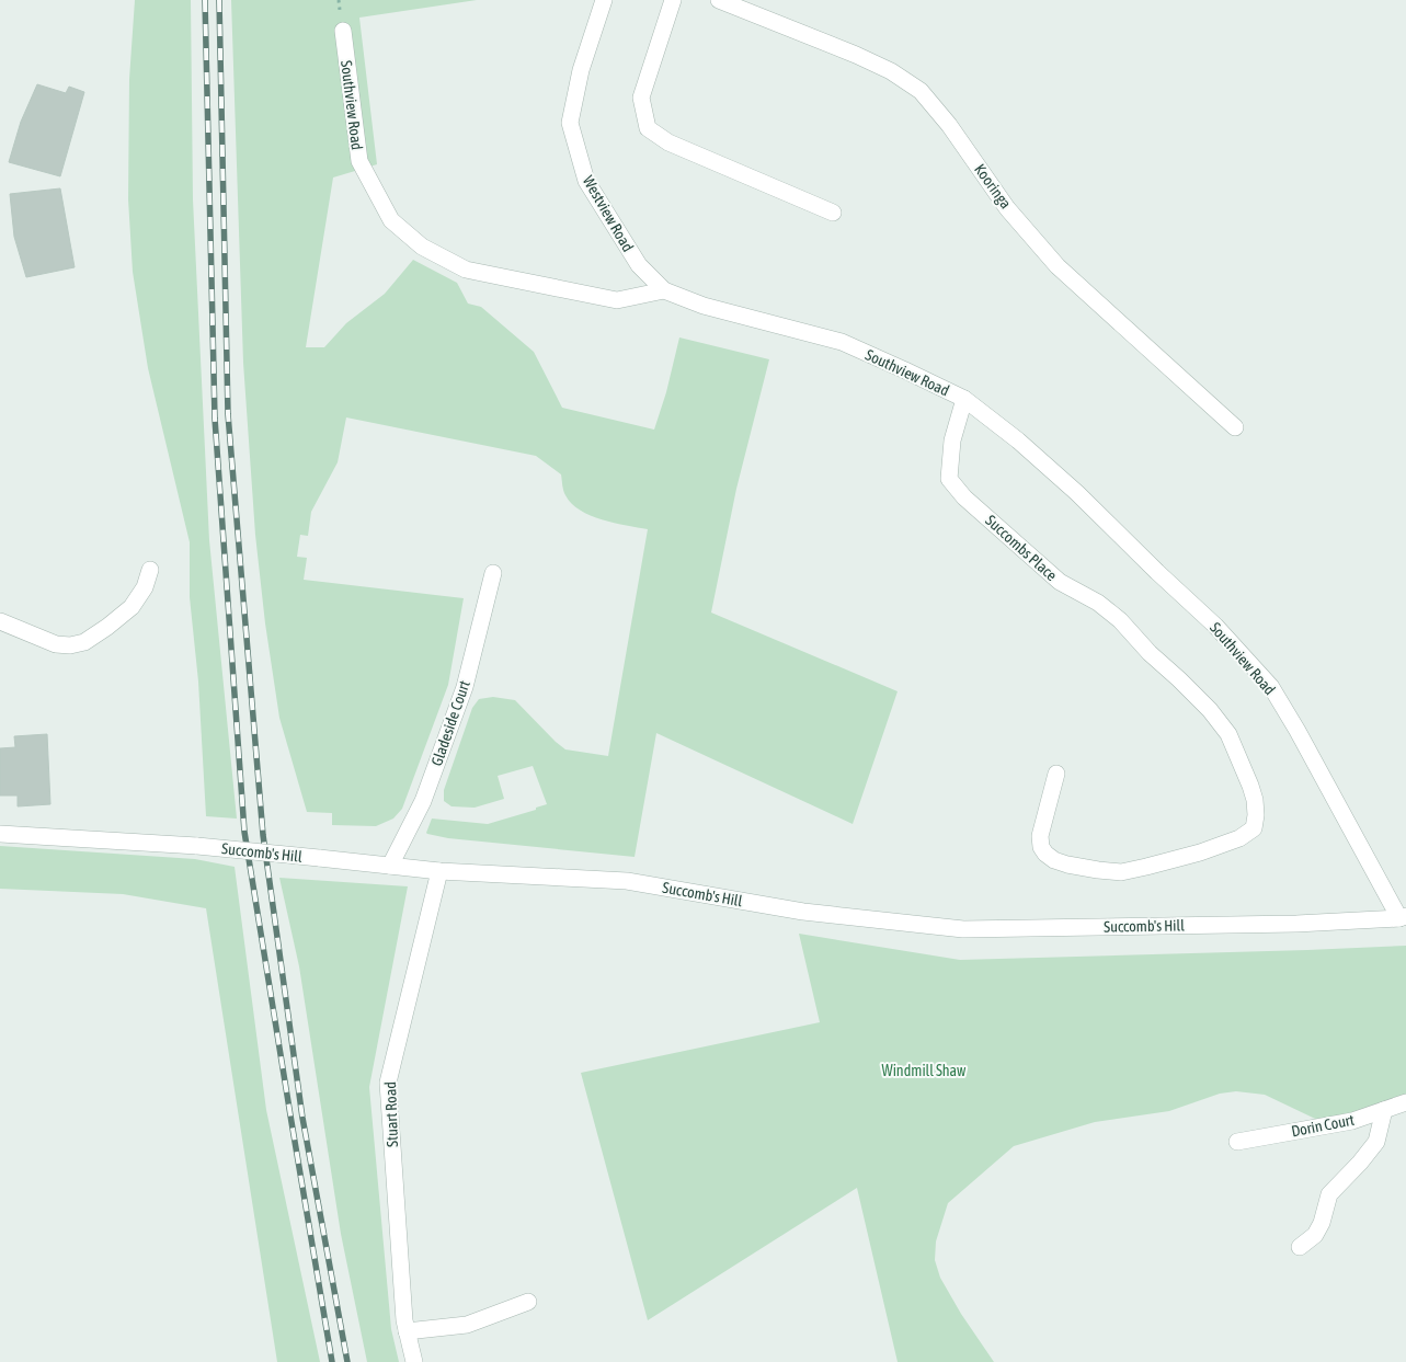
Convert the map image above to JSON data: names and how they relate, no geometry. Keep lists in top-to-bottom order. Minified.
{"streets":{"street":["Southview Road","Kooringa","Westview Road","Succombs Place","Gladeside Court","Succomb's Hill","Stuart Road","Dorin Court"]},"crossings":[["Southview Road","Westview Road"],["Southview Road","Succombs Place"],["Southview Road","Succomb's Hill"],["Gladeside Court","Succomb's Hill"],["Succomb's Hill","Stuart Road"]],"parks":["Windmill Shaw"]}
